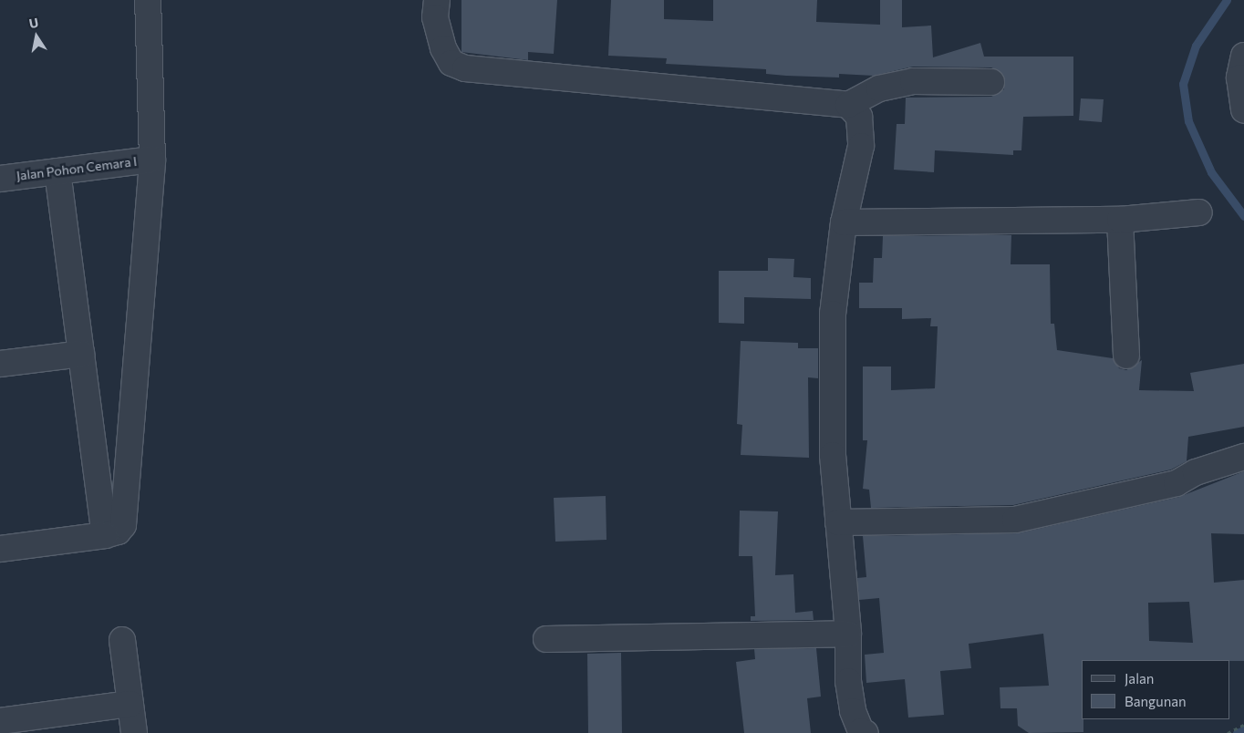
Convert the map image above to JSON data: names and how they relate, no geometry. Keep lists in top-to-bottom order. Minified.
{"streets":{"street":["Jalan Pohon Cemara I"]},"legend":["Jalan","Bangunan"],"north":"top"}
